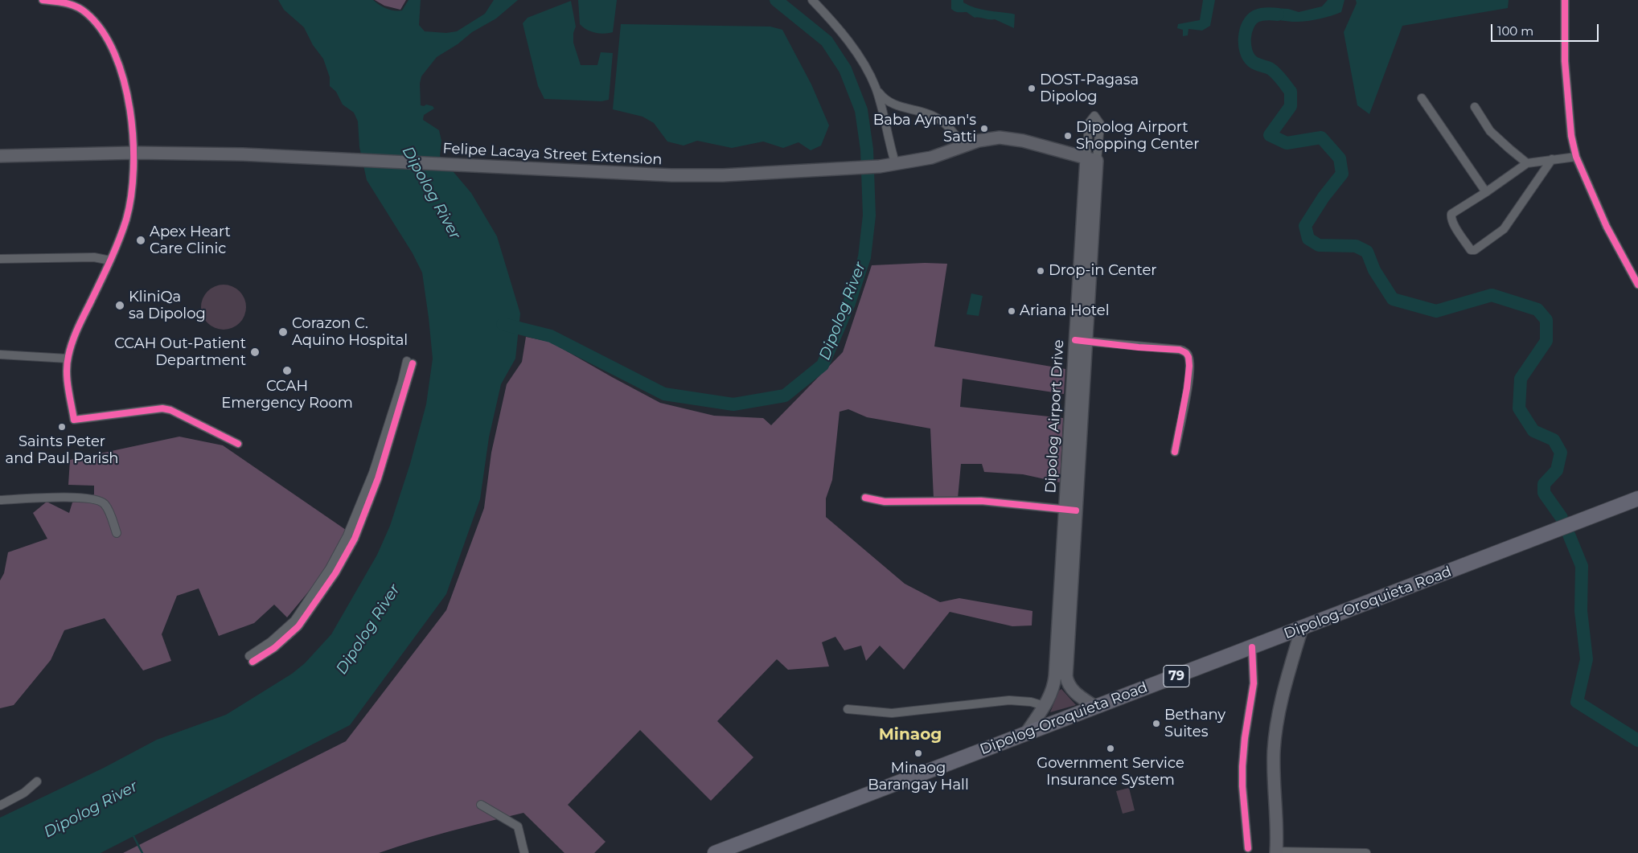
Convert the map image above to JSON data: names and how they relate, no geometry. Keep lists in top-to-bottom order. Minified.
{"streets":{"highway":["Dipolog-Oroquieta Road","79"],"main road":["Felipe Lacaya Street Extension","Dipolog Airport Drive"]},"crossings":[["Felipe Lacaya Street Extension","Dipolog Airport Drive"],["Dipolog Airport Drive","Dipolog-Oroquieta Road"]],"districts":["Minaog"],"water":["Dipolog River"],"places":["DOST-Pagasa Dipolog","Baba Ayman's Satti","Dipolog Airport Shopping Center","Apex Heart Care Clinic","Drop-in Center","KliniQa sa Dipolog","Ariana Hotel","Corazon C. Aquino Hospital","CCAH Out-Patient Department","CCAH Emergency Room","Saints Peter and Paul Parish","Bethany Suites","Government Service Insurance System","Minaog Barangay Hall"],"scale_bar":"100 m"}
